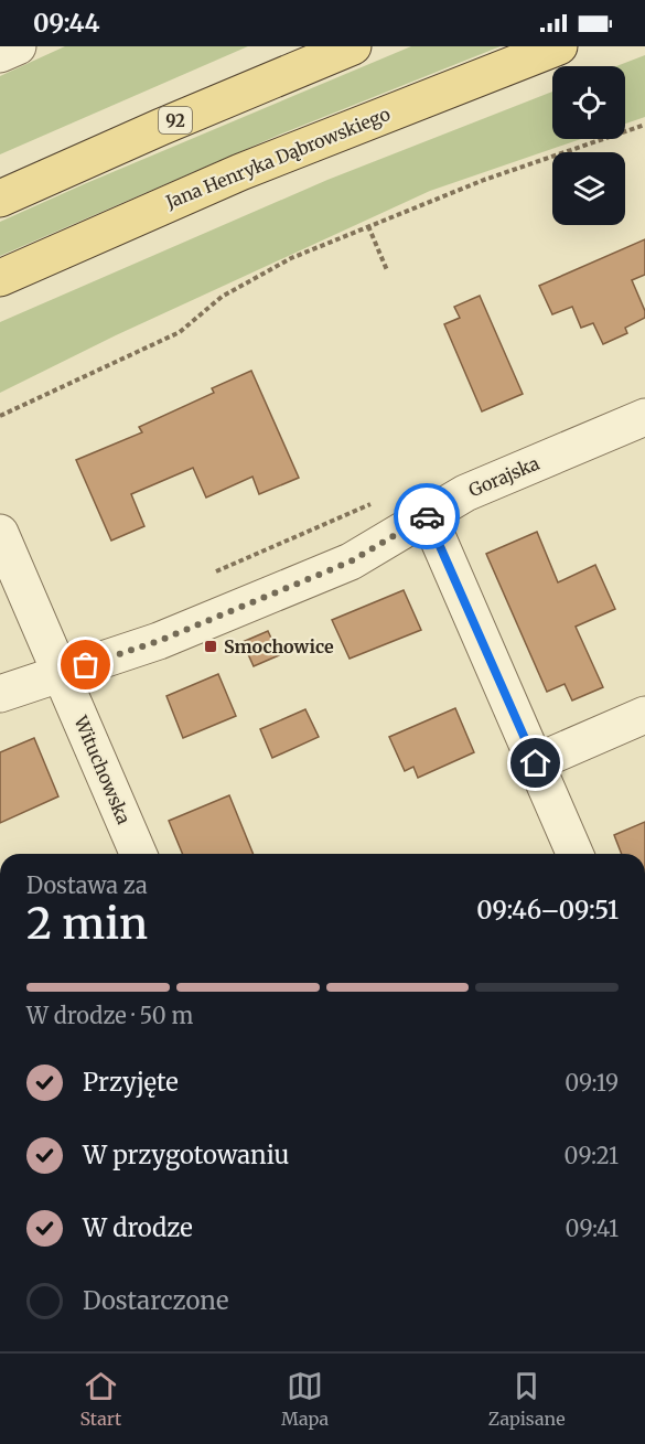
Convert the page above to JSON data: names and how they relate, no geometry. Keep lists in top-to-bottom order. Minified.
{"streets":{"main road":["92","Jana Henryka Dąbrowskiego"],"street":["Gorajska","Wituchowska"]},"crossings":[["Gorajska","Wituchowska"]],"places":{"transit":["Smochowice"]},"page":{"status":"09:44","heading":["2 min","Dostawa za","09:46–09:51"],"bar":"W drodze · 50 m","list":[["Przyjęte","09:19"],["W przygotowaniu","09:21"],["W drodze","09:41"],"Dostarczone"],"tabs":["Start","Mapa","Zapisane"]}}
